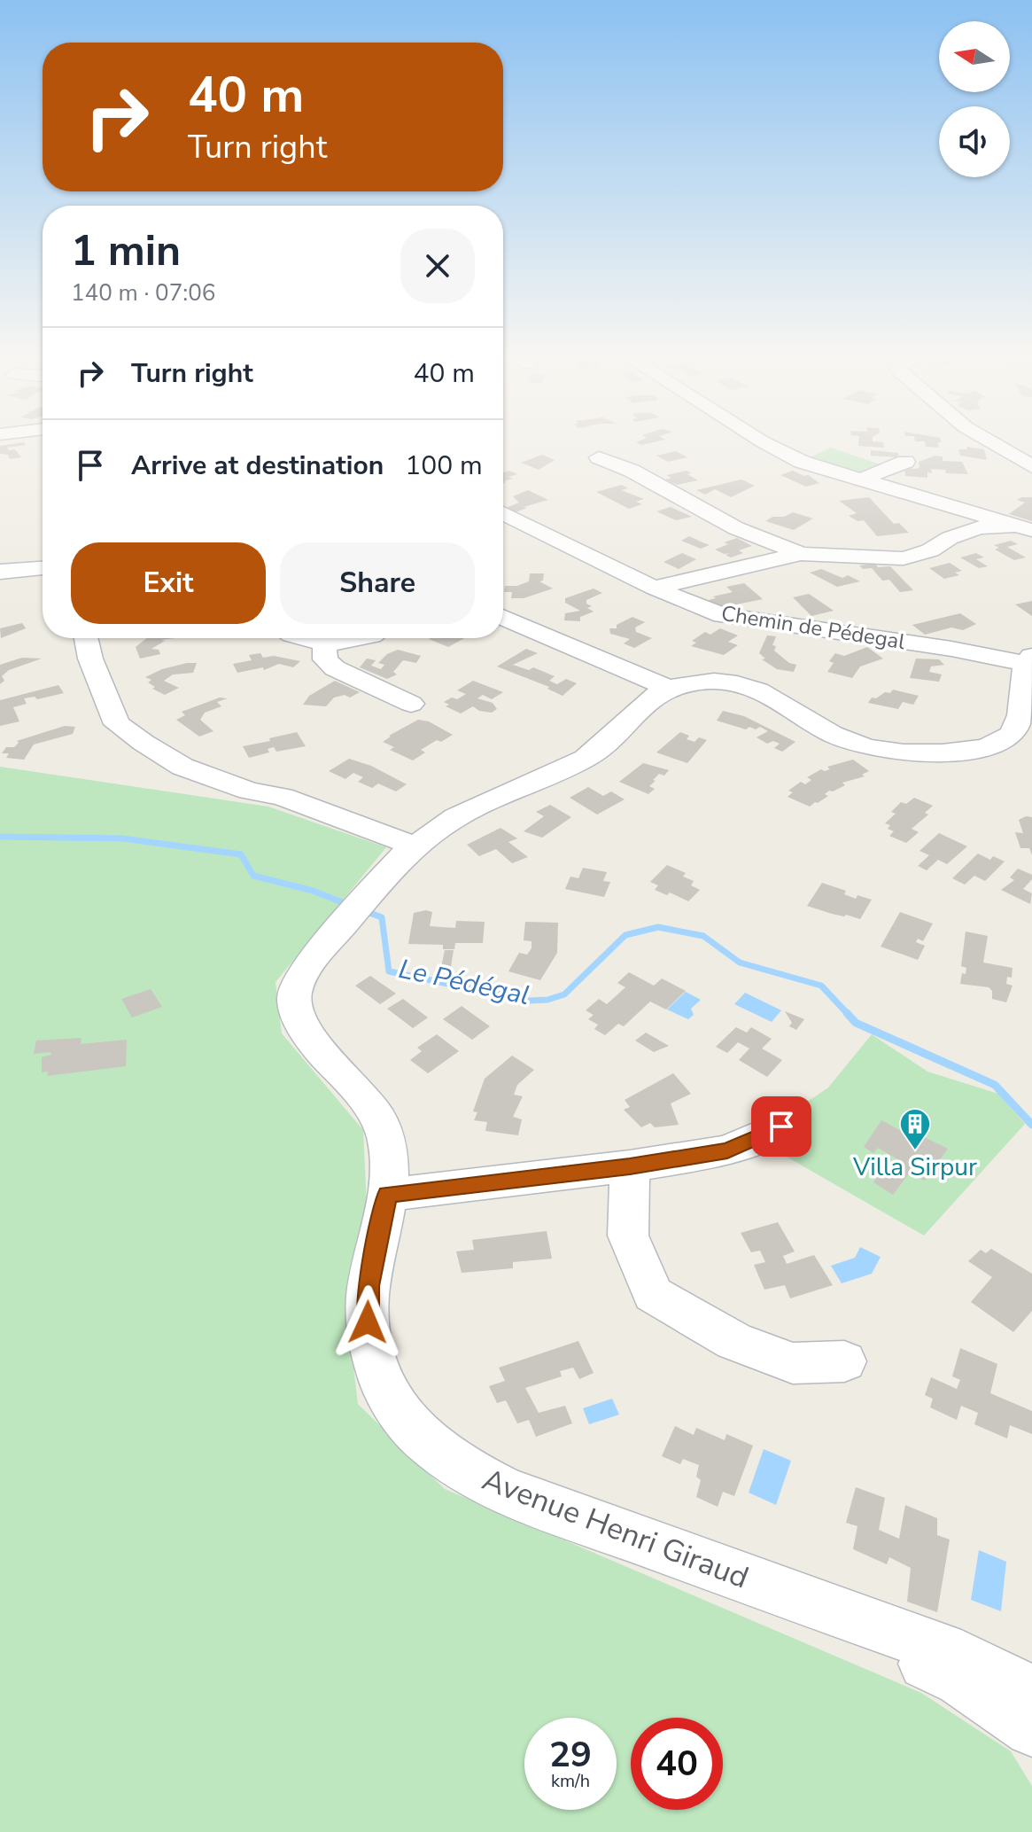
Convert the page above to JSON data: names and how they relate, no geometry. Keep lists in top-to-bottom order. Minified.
{"streets":{"street":["Chemin de Pédegal","Avenue Henri Giraud"]},"water":["Le Pédégal"],"places":{"building":["Villa Sirpur"]},"north":"left","page":{"turn":["40 m","Turn right"],"heading":["1 min","140 m · 07:06"],"list":[{"name":"Turn right","value":"40 m"},{"name":"Arrive at destination","value":"100 m"}],"buttons":["Exit","Share"],"speed":"29 km/h","limit":"40"}}
